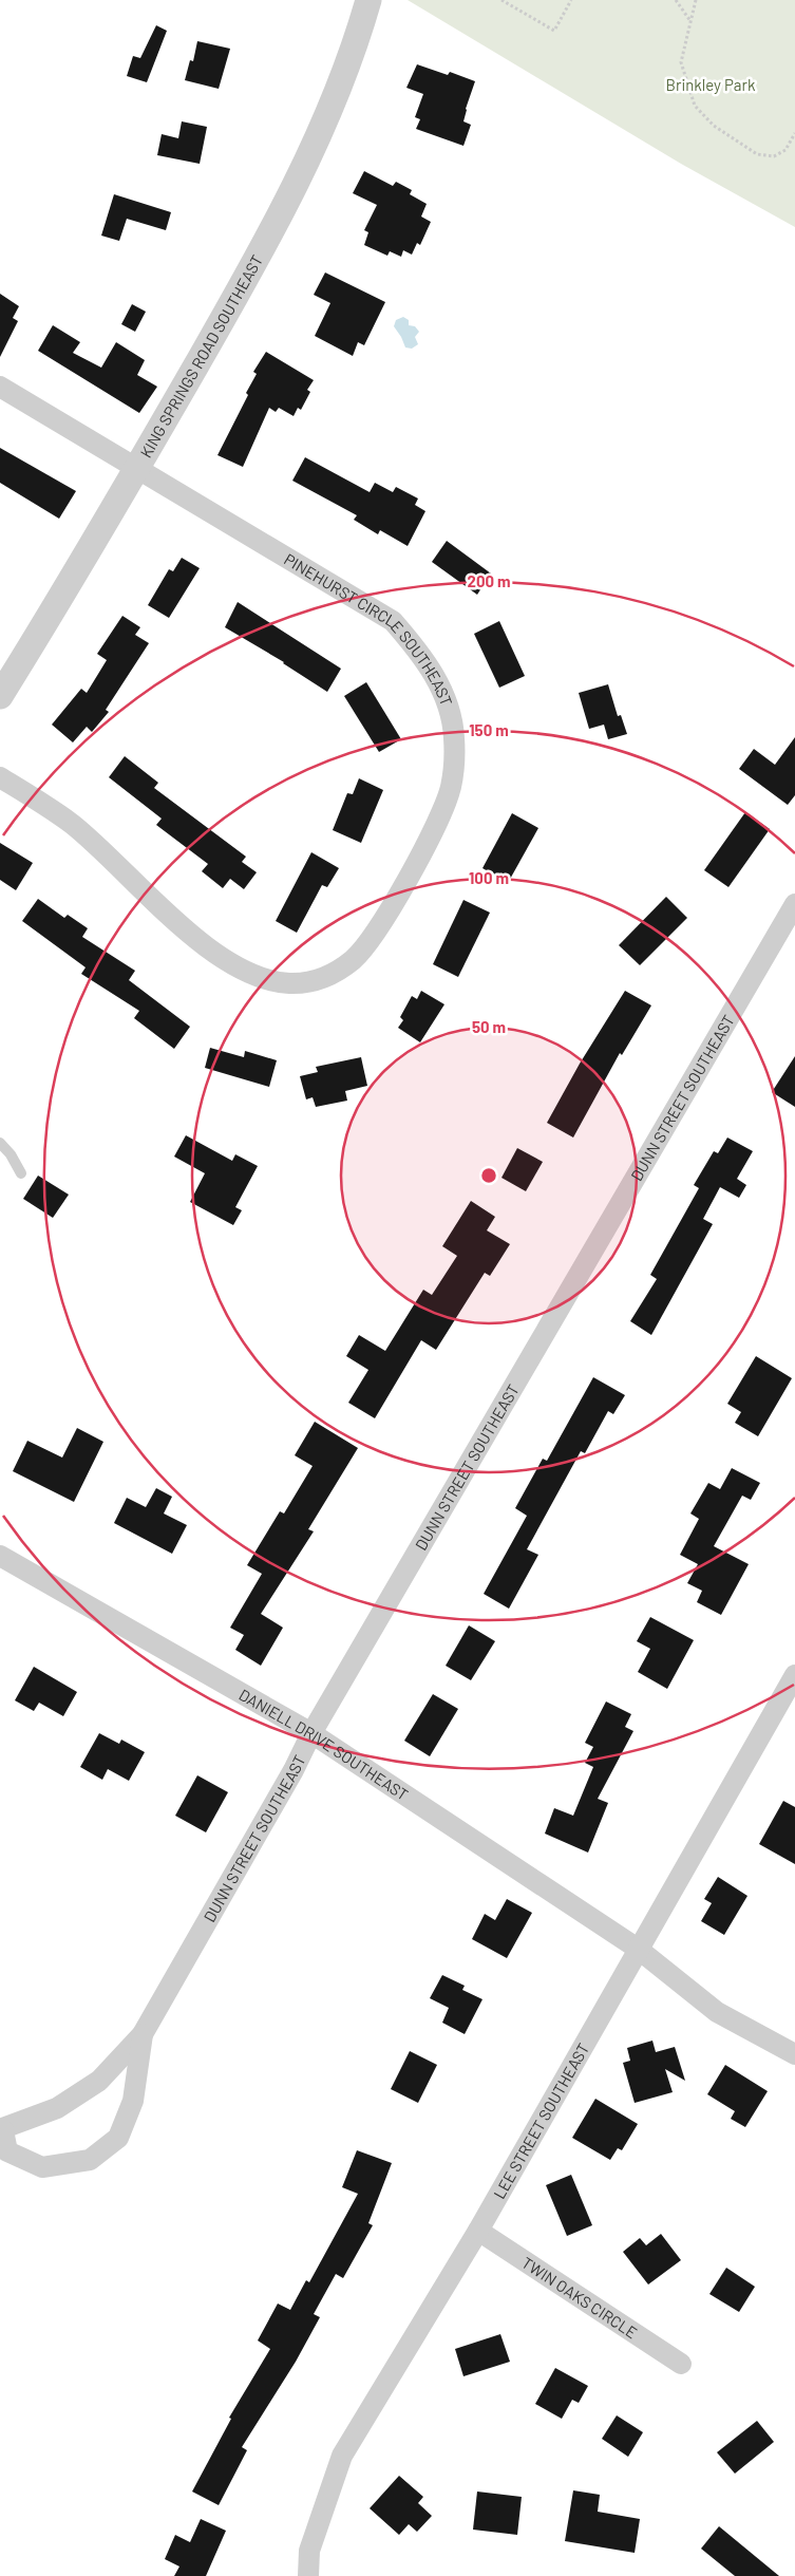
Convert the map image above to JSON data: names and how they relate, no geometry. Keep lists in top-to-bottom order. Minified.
{"streets":{"street":["KING SPRINGS ROAD SOUTHEAST","PINEHURST CIRCLE SOUTHEAST","DUNN STREET SOUTHEAST","DANIELL DRIVE SOUTHEAST","LEE STREET SOUTHEAST","TWIN OAKS CIRCLE"]},"crossings":[["KING SPRINGS ROAD SOUTHEAST","PINEHURST CIRCLE SOUTHEAST"],["DUNN STREET SOUTHEAST","DANIELL DRIVE SOUTHEAST"],["DANIELL DRIVE SOUTHEAST","LEE STREET SOUTHEAST"],["LEE STREET SOUTHEAST","TWIN OAKS CIRCLE"]],"parks":["Brinkley Park"],"rings":["200 m","150 m","100 m","50 m"]}
